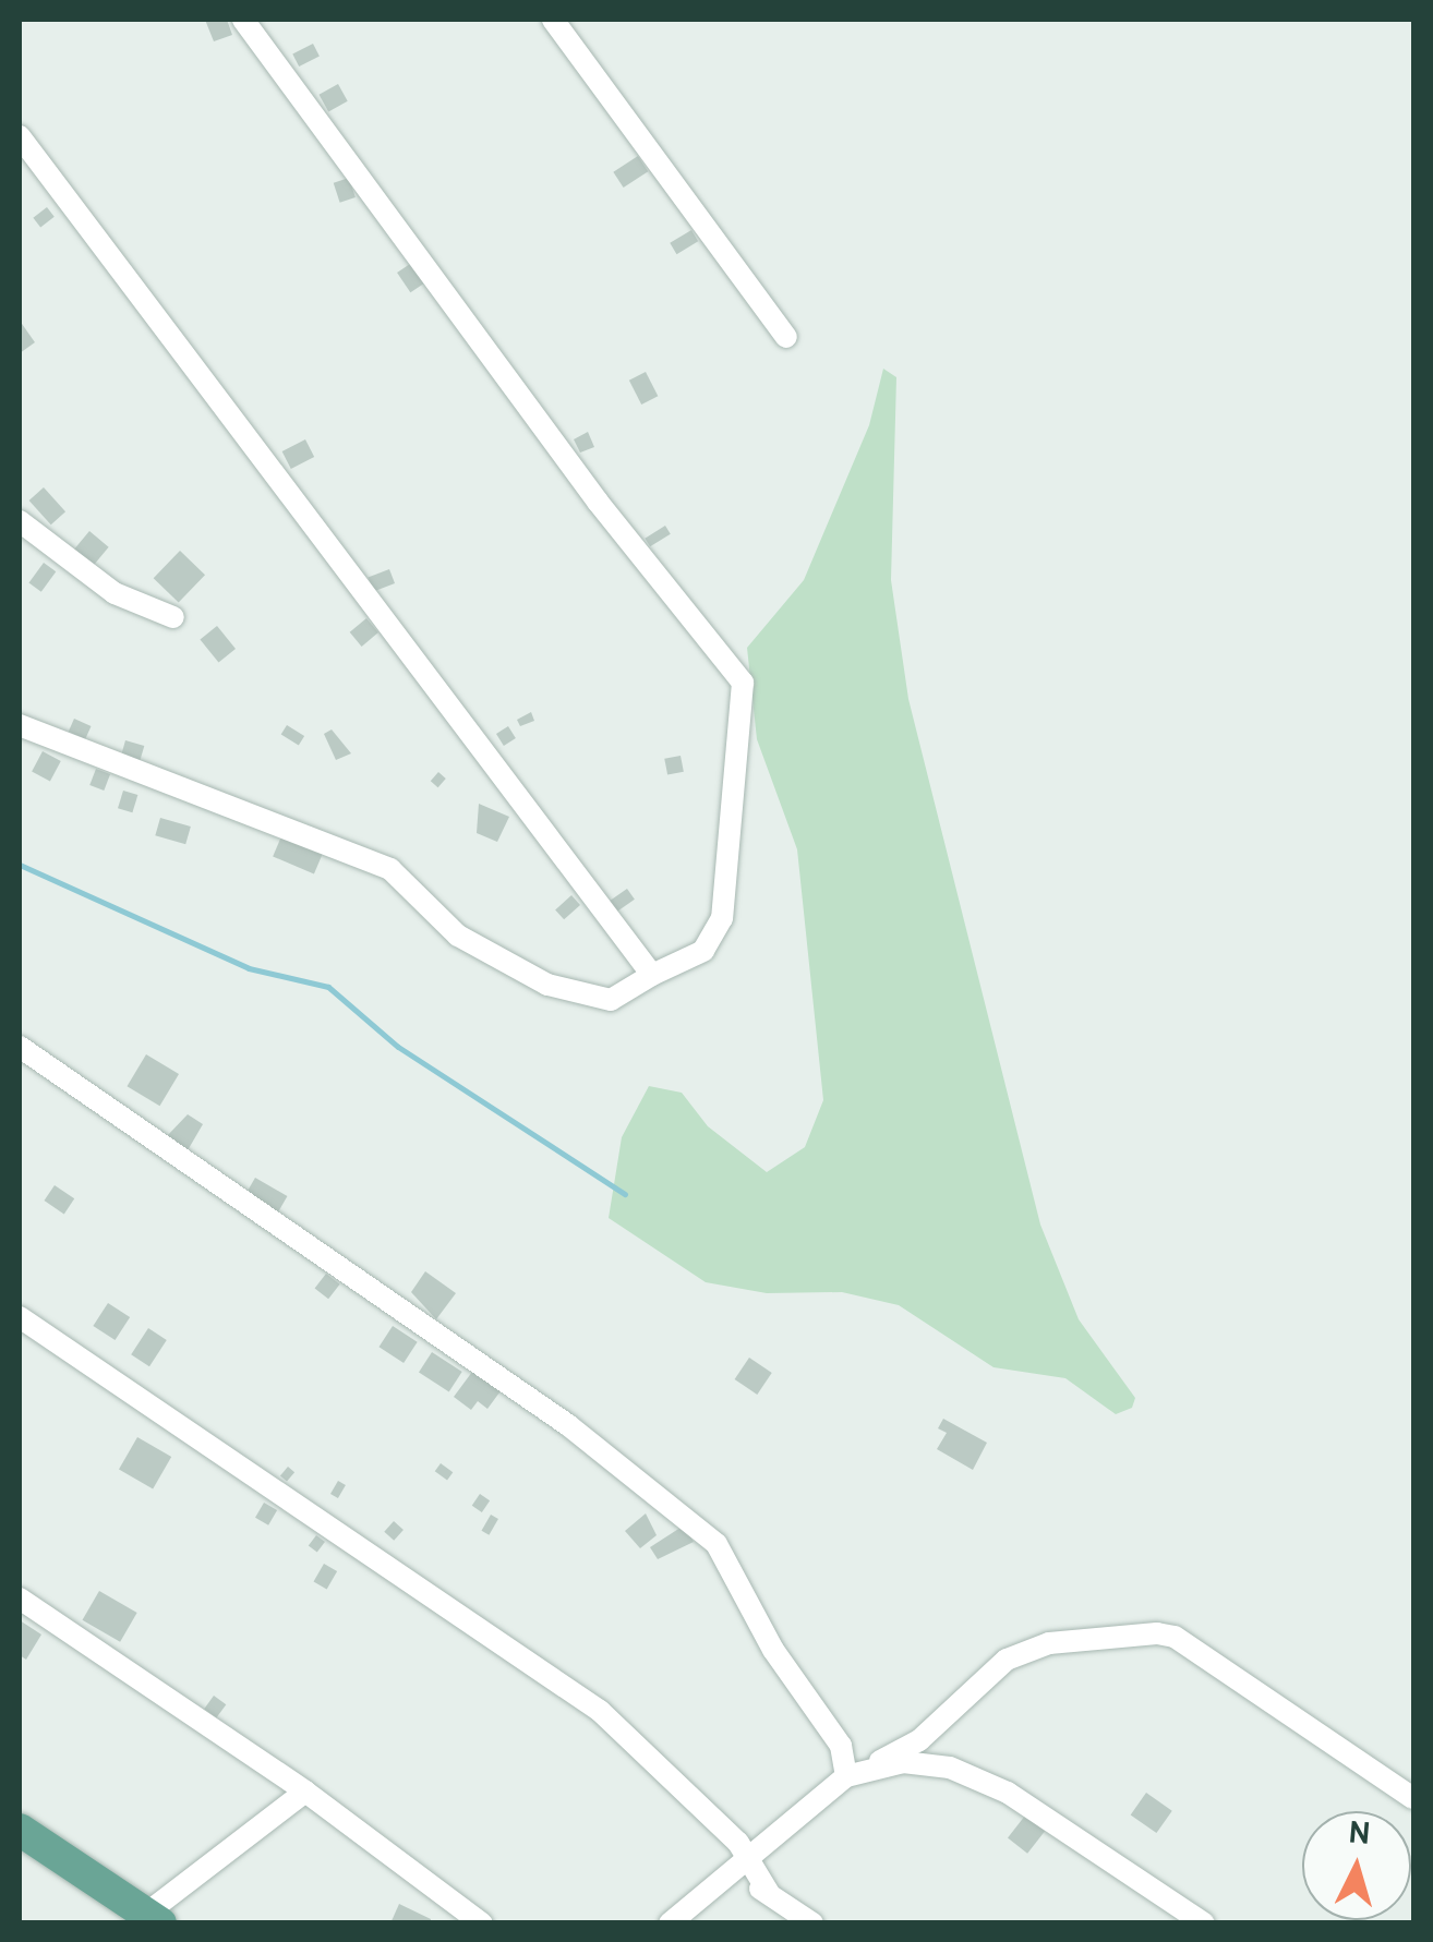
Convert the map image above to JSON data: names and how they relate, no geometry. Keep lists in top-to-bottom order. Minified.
{"north":"top"}
